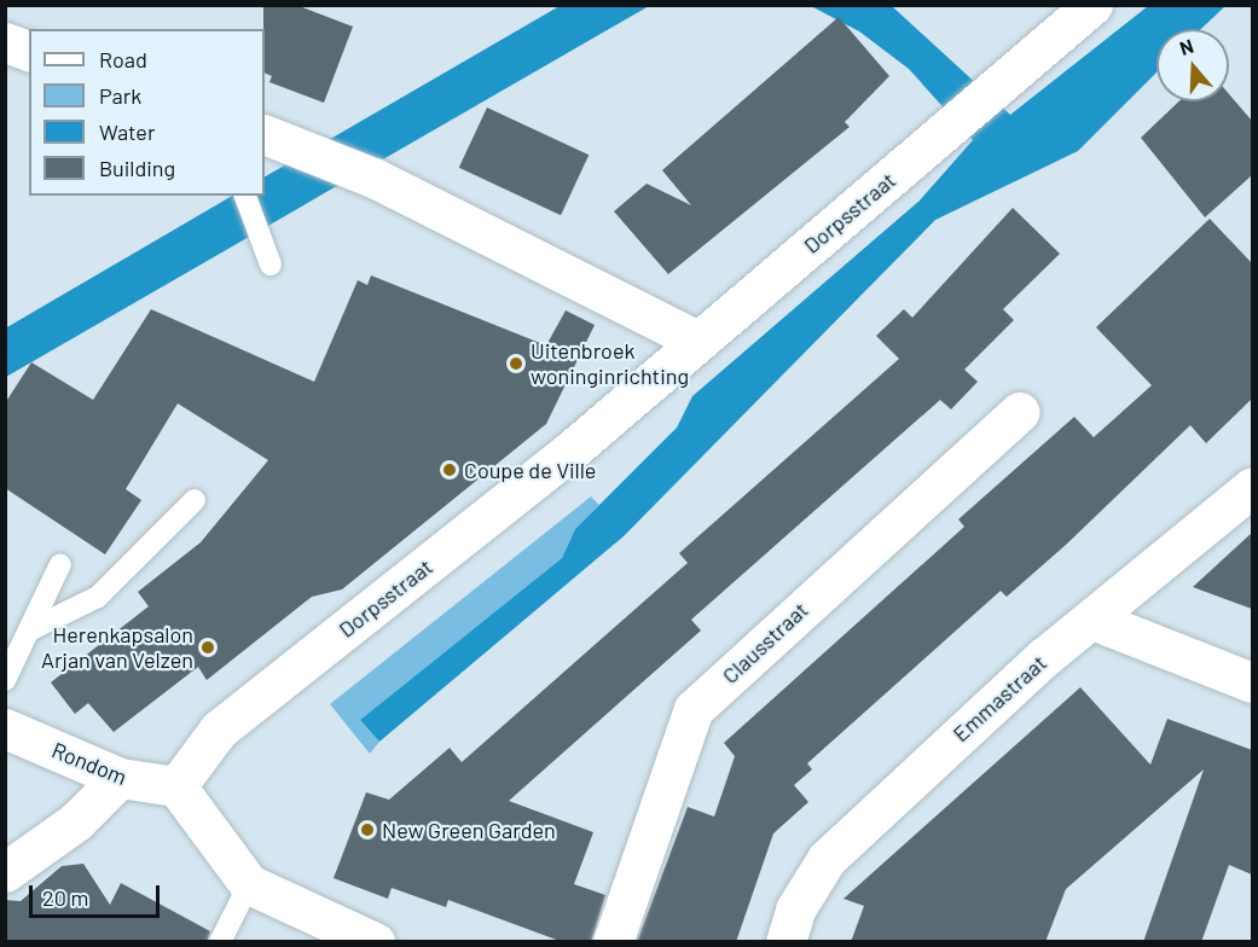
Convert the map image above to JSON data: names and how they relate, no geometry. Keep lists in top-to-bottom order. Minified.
{"streets":{"street":["Dorpsstraat","Clausstraat","Emmastraat","Rondom"]},"crossings":[["Dorpsstraat","Rondom"]],"places":["Uitenbroek woninginrichting","Coupe de Ville","Herenkapsalon Arjan van Velzen","New Green Garden"],"legend":["Road","Park","Water","Building"],"scale_bar":"20 m","north":"top"}
